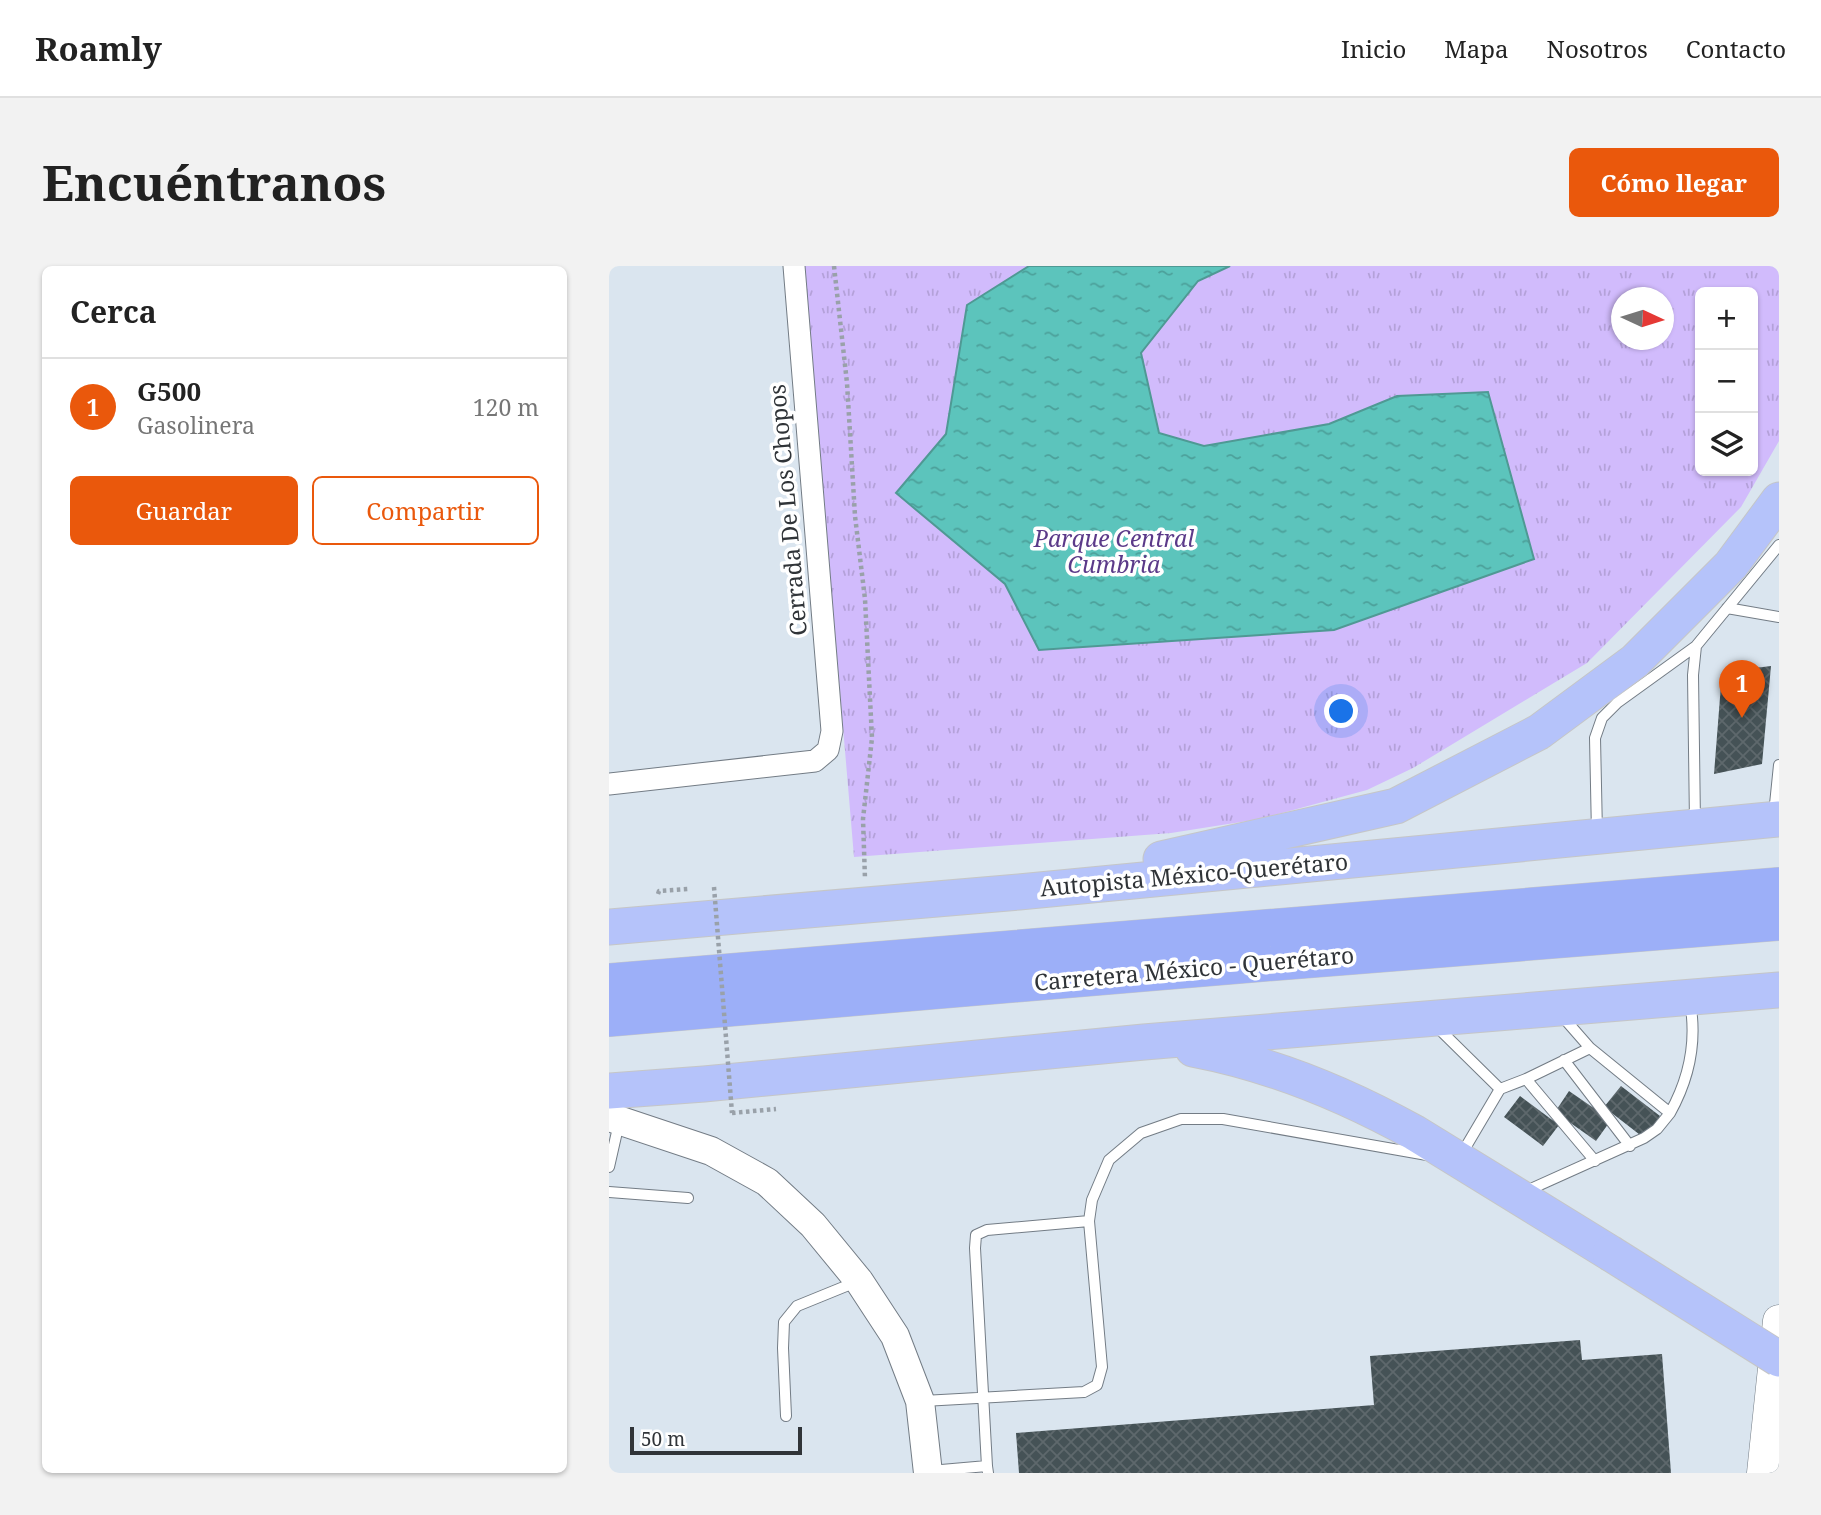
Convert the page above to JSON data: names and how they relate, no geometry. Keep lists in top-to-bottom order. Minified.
{"streets":{"highway":["Carretera México - Querétaro"],"main road":["Autopista México-Querétaro"],"street":["Cerrada De Los Chopos"]},"parks":["Parque Central Cumbria"],"scale_bar":"50 m","north":"right","page":{"header":"Roamly","nav":["Inicio","Mapa","Nosotros","Contacto"],"buttons":["Cómo llegar",["Guardar","Compartir"]],"title":"Encuéntranos","heading":"Cerca","map_buttons":["+","−"],"list":[{"mark":"1","name":"G500","note":"Gasolinera","value":"120 m"}],"pins":"1","scale":"50 m"}}
